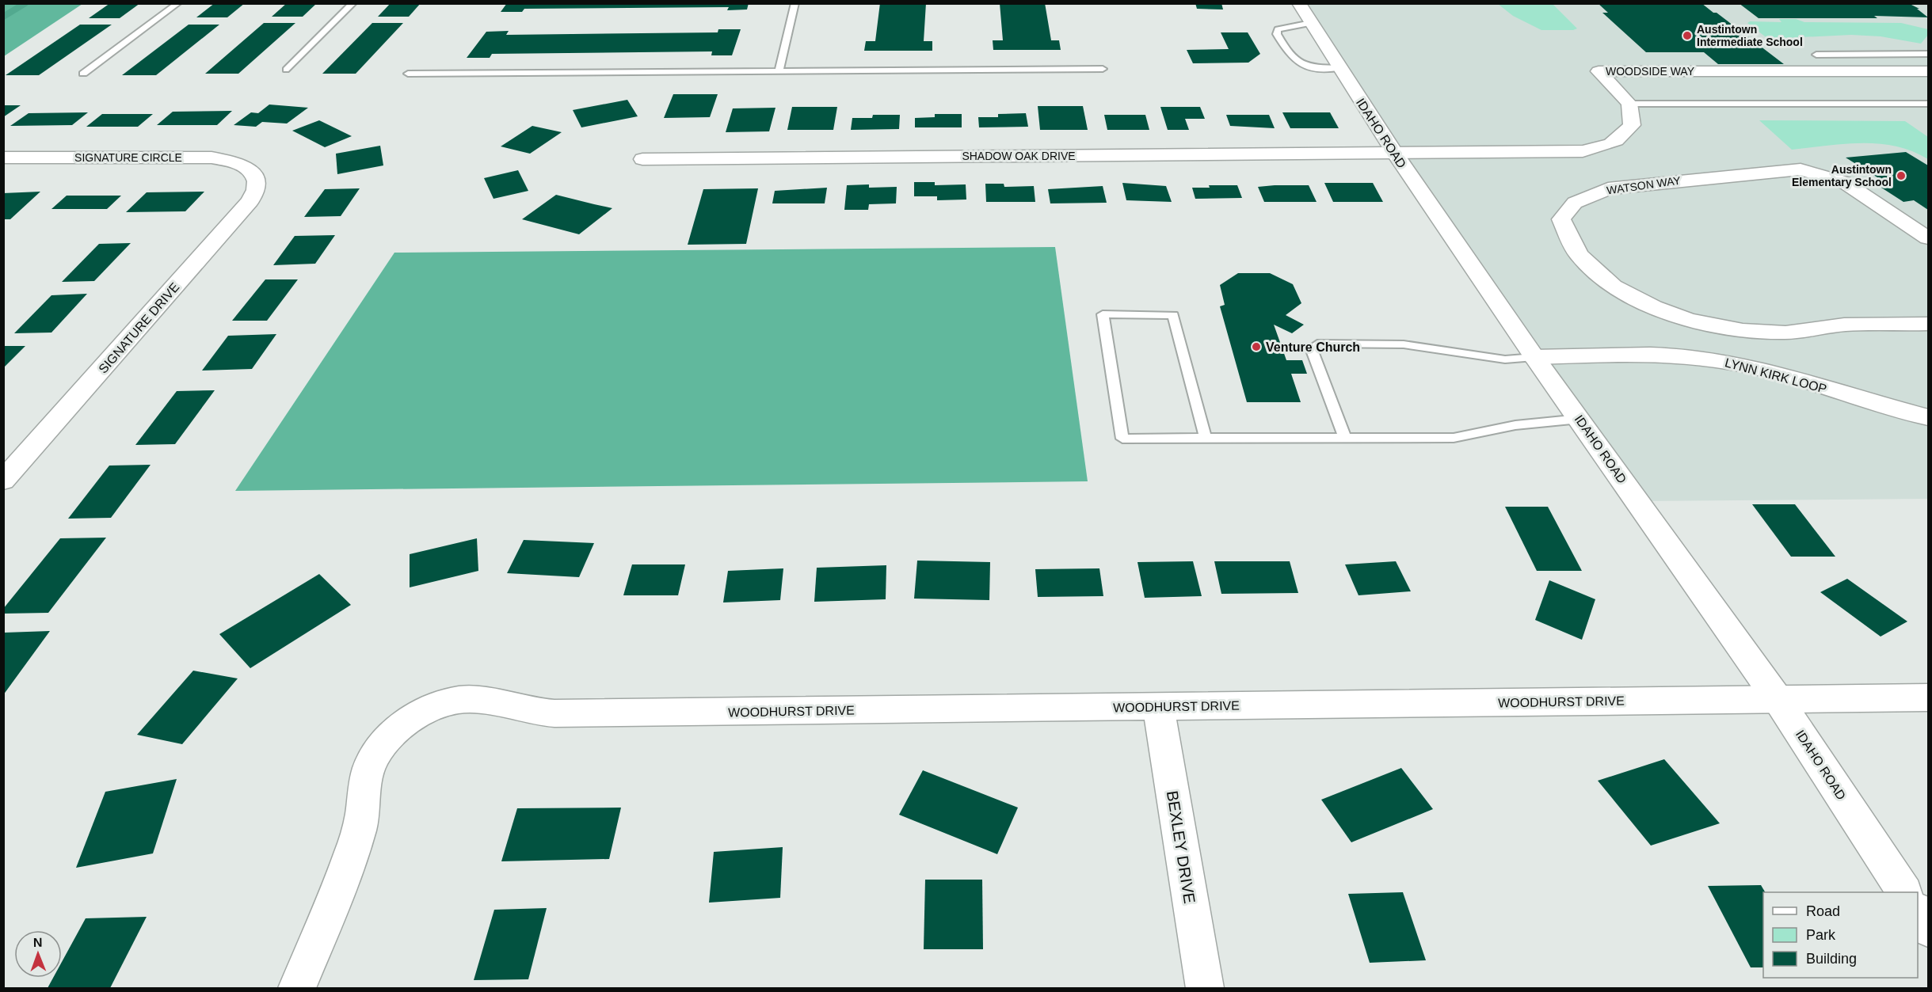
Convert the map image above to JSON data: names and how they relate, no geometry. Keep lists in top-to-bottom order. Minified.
{"streets":{"street":["WOODSIDE WAY","IDAHO ROAD","SHADOW OAK DRIVE","SIGNATURE CIRCLE","WATSON WAY","SIGNATURE DRIVE","LYNN KIRK LOOP","WOODHURST DRIVE","BEXLEY DRIVE"]},"crossings":[["IDAHO ROAD","SHADOW OAK DRIVE"],["IDAHO ROAD","LYNN KIRK LOOP"],["IDAHO ROAD","WOODHURST DRIVE"],["SIGNATURE CIRCLE","SIGNATURE DRIVE"],["WOODHURST DRIVE","BEXLEY DRIVE"]],"places":["Austintown Intermediate School","Austintown Elementary School","Venture Church"],"legend":["Road","Park","Building"],"north":"top"}
